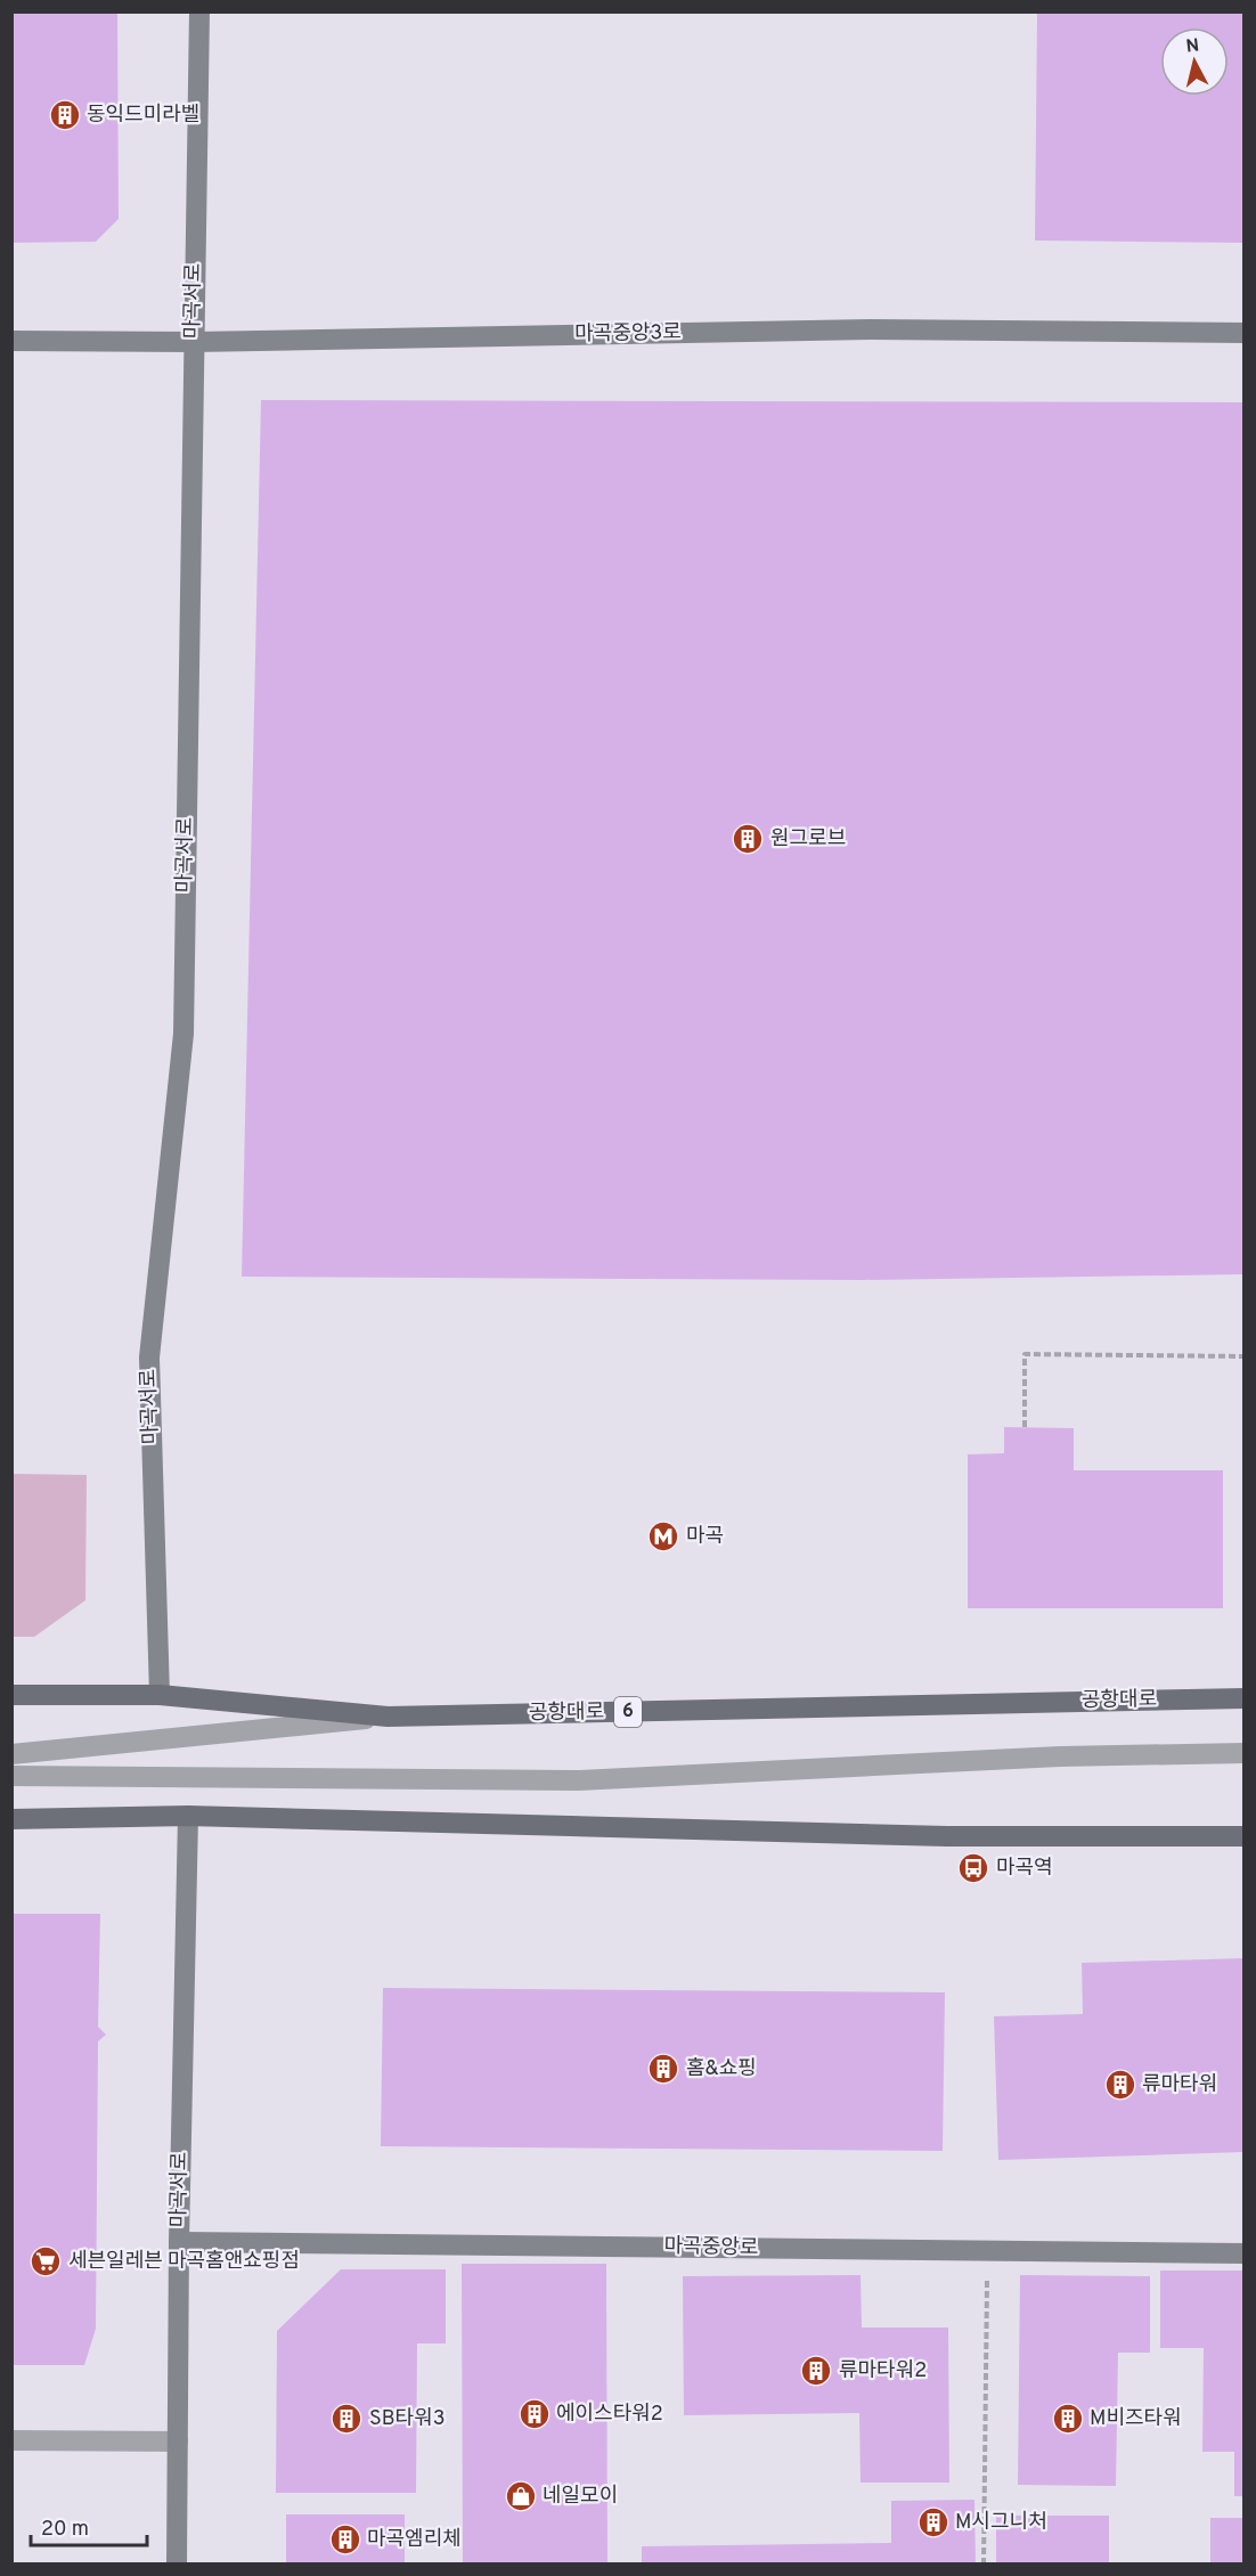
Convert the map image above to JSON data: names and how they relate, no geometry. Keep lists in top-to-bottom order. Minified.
{"streets":{"main road":["공항대로","6"],"street":["마곡서로","마곡중앙3로","마곡중앙로"]},"crossings":[["마곡서로","마곡중앙3로"],["마곡서로","공항대로"],["마곡서로","마곡중앙로"]],"places":{"building":["동익드미라벨","원그로브","홈&쇼핑","류마타워","류마타워2","에이스타워2","SB타워3","M비즈타워","M시그니처","마곡엠리체"],"metro station":["마곡"],"bus stop":["마곡역"],"supermarket":["세븐일레븐 마곡홈앤쇼핑점"],"shop":["네일모이"]},"scale_bar":"20 m","north":"top"}
